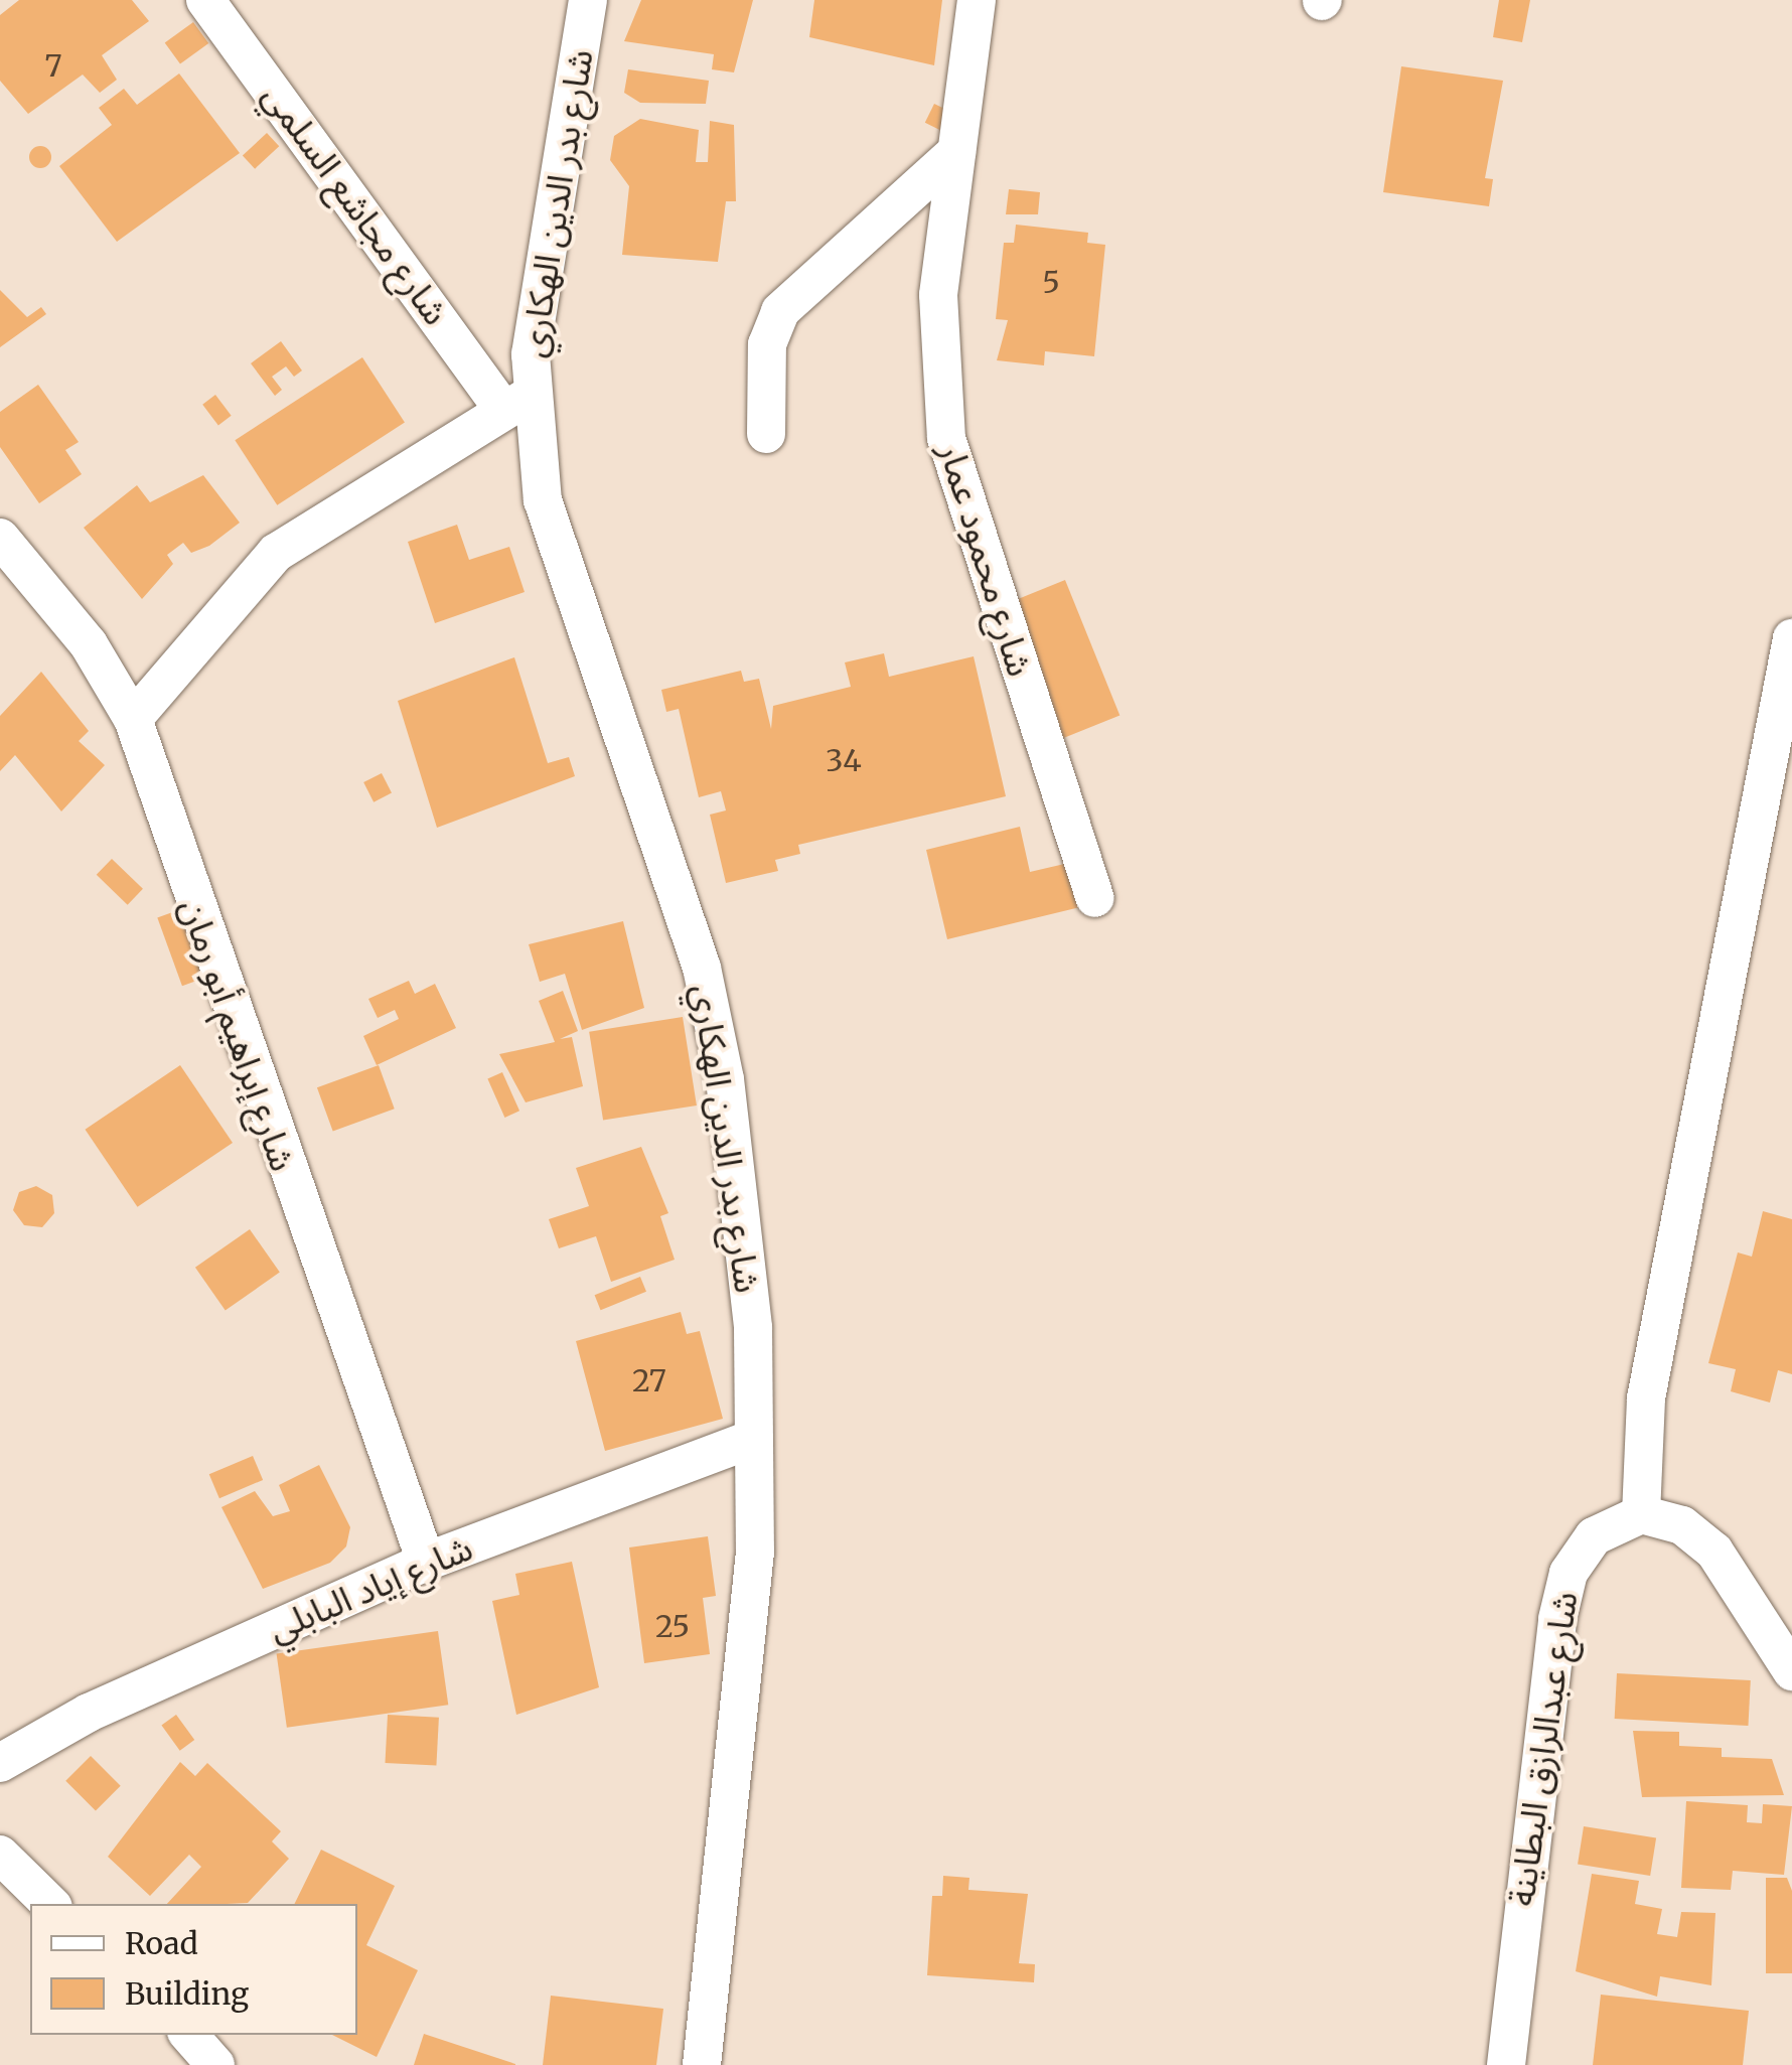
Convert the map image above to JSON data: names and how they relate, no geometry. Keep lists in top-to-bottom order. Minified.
{"streets":{"street":["شارع بدر الدين الهكاري","شارع مجاشع السلمي","شارع محمود عمار","شارع إبراهيم أبو رمان","شارع إياد البابلي","شارع عبدالرازق البطاينة"]},"crossings":[["شارع بدر الدين الهكاري","شارع مجاشع السلمي"],["شارع بدر الدين الهكاري","شارع إياد البابلي"],["شارع إبراهيم أبو رمان","شارع إياد البابلي"]],"house_numbers":["7","5","34","27","25"],"legend":["Road","Building"]}
